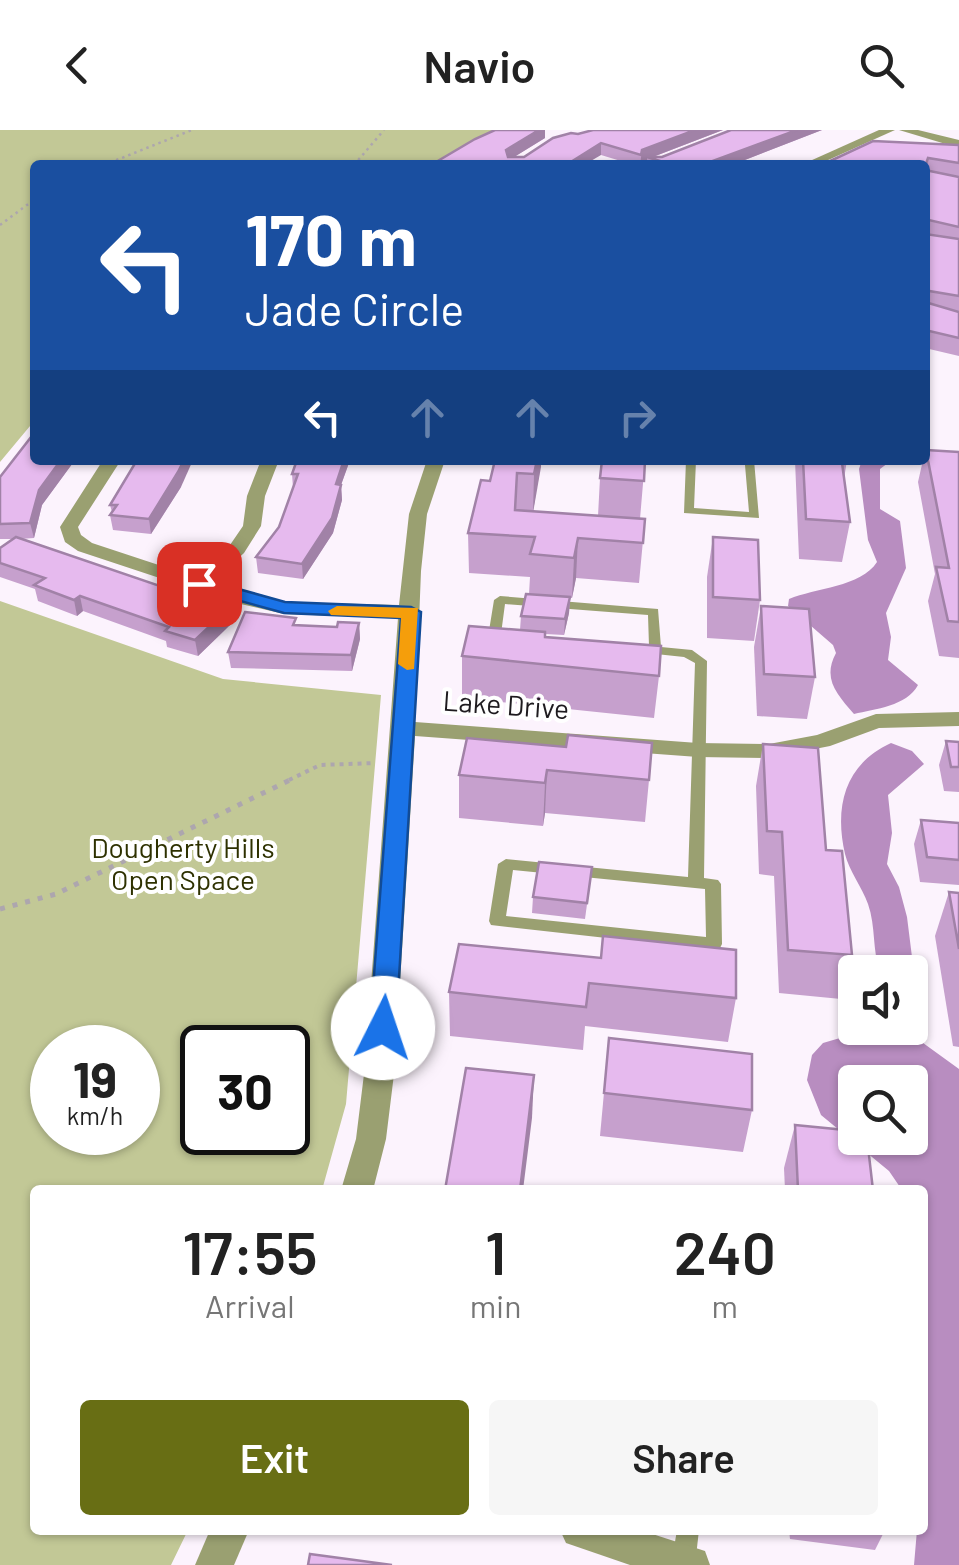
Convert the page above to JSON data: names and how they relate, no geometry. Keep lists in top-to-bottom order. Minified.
{"streets":{"street":["Lake Drive"]},"parks":["Dougherty Hills Open Space"],"page":{"header":"Navio","turn":["170 m","Jade Circle"],"speed":"19 km/h","limit":"30","eta":["17:55","Arrival","1","min","240","m"],"buttons":["Exit","Share"]}}
